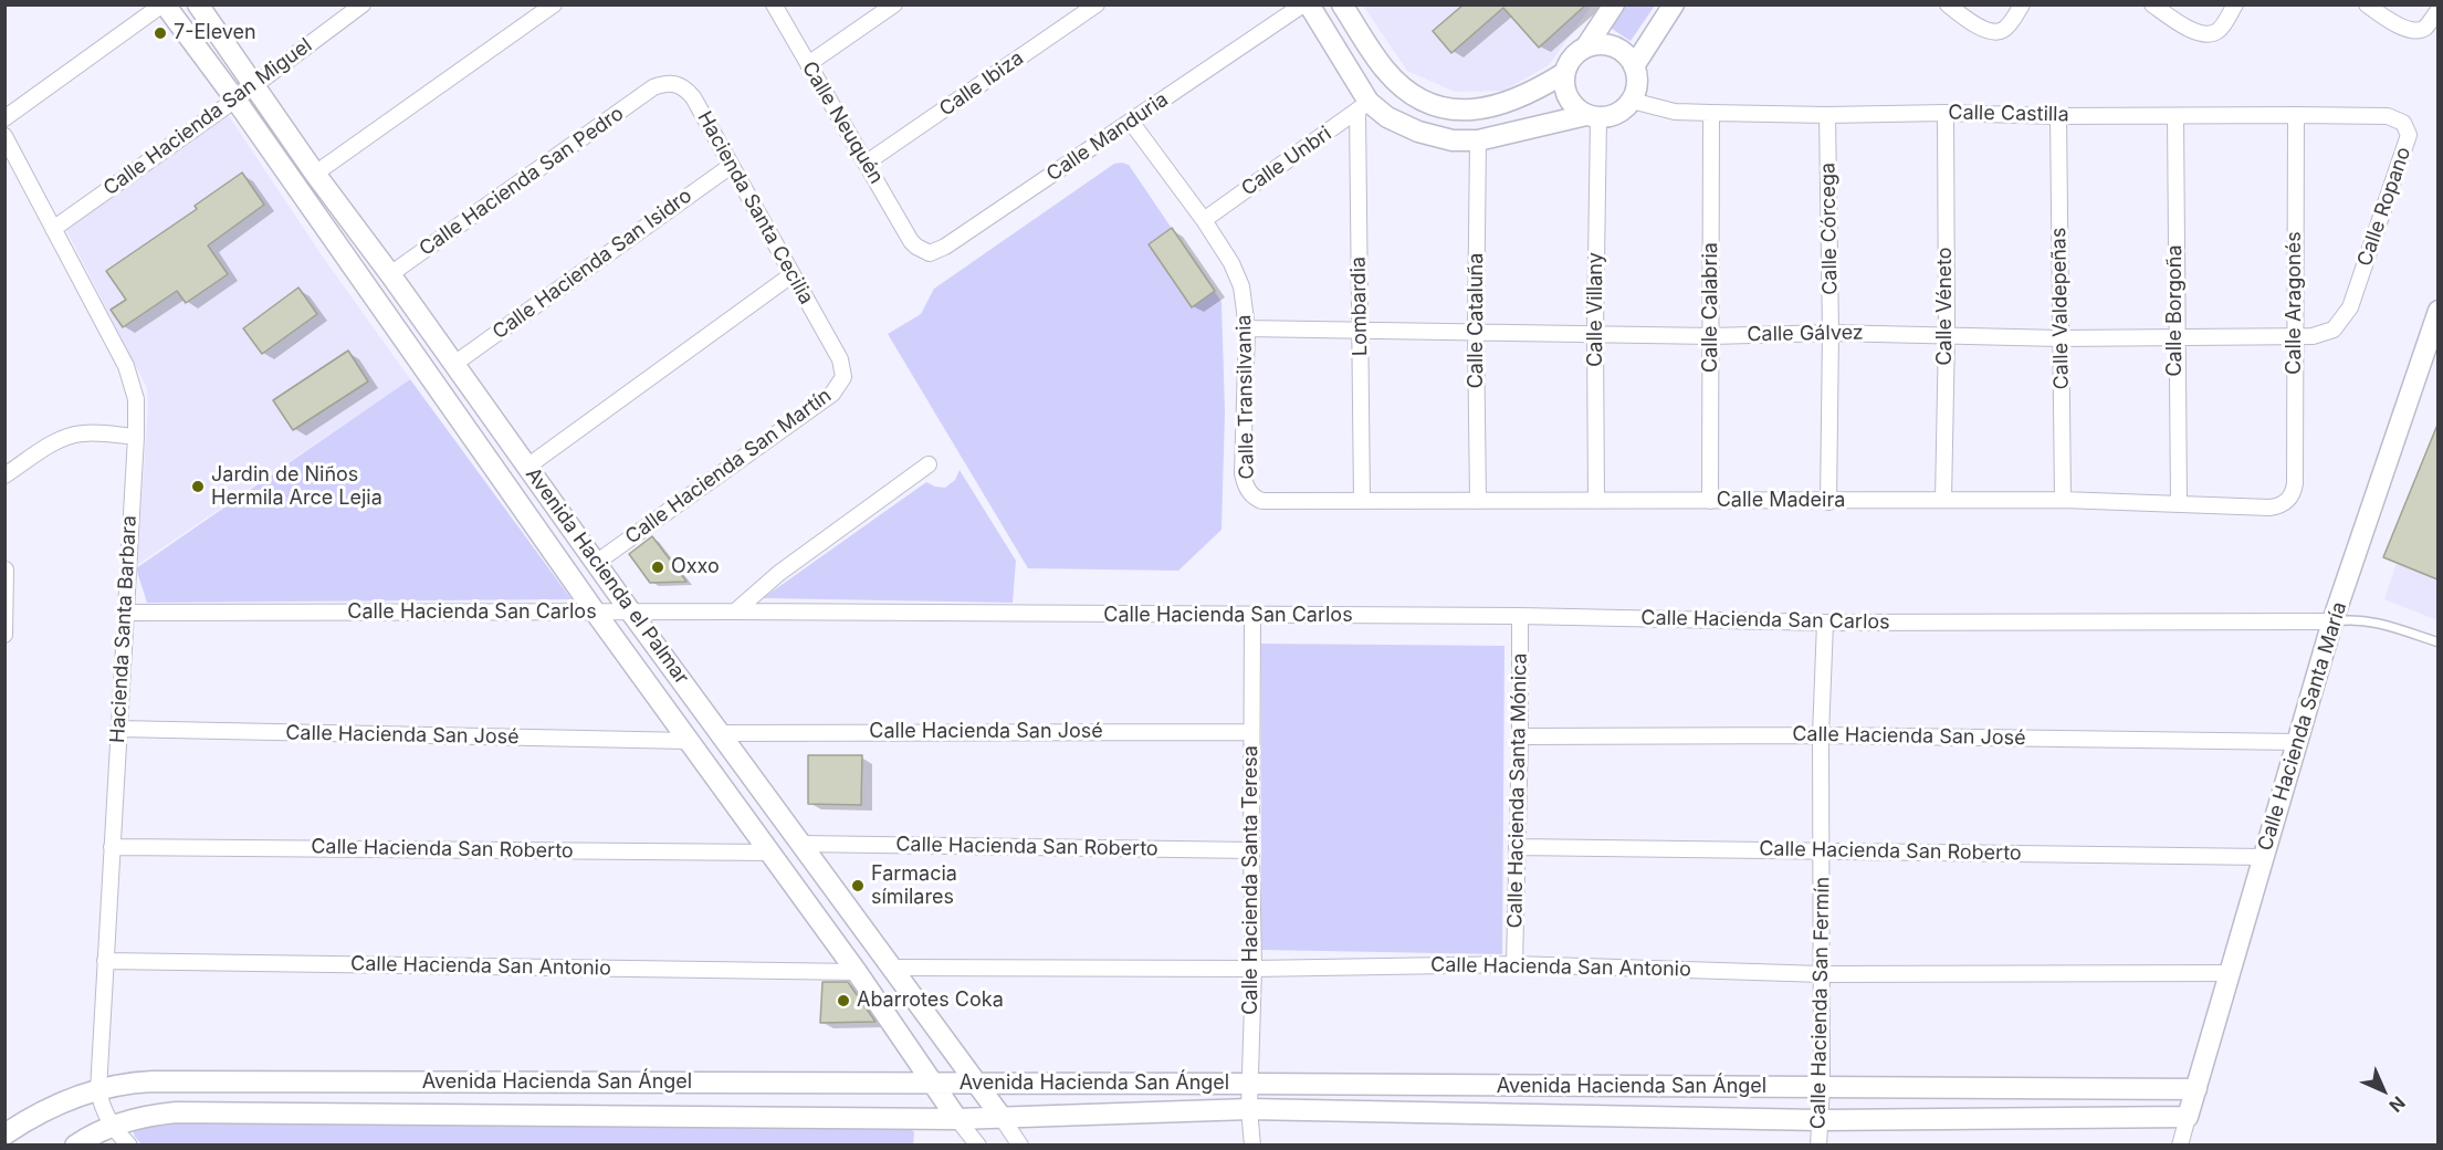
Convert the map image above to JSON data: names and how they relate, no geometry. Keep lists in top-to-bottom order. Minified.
{"streets":{"street":["Calle Ibiza","Calle Castilla","Calle Hacienda San Miguel","Calle Neuquén","Calle Manduria","Calle Unbri","Calle Hacienda San Pedro","Calle Ropano","Hacienda Santa Cecilia","Calle Córcega","Calle Hacienda San Isidro","Calle Aragonés","Lombardia","Calle Véneto","Calle Calabria","Calle Valdepeñas","Calle Villany","Calle Borgoña","Calle Cataluña","Calle Gálvez","Calle Transilvania","Calle Hacienda San Martín","Calle Madeira","Avenida Hacienda el Palmar","Calle Hacienda San Carlos","Hacienda Santa Barbara","Calle Hacienda Santa María","Calle Hacienda San José","Calle Hacienda Santa Mónica","Calle Hacienda San Roberto","Calle Hacienda Santa Teresa","Calle Hacienda San Antonio","Calle Hacienda San Fermín","Avenida Hacienda San Ángel"]},"crossings":[["Calle Ibiza","Calle Neuquén"],["Calle Castilla","Calle Ropano"],["Calle Castilla","Calle Córcega"],["Calle Castilla","Calle Aragonés"],["Calle Castilla","Calle Véneto"],["Calle Castilla","Calle Calabria"],["Calle Castilla","Calle Valdepeñas"],["Calle Castilla","Calle Villany"],["Calle Castilla","Calle Borgoña"],["Calle Hacienda San Miguel","Avenida Hacienda el Palmar"],["Calle Hacienda San Miguel","Hacienda Santa Barbara"],["Calle Neuquén","Calle Manduria"],["Calle Manduria","Calle Transilvania"],["Calle Unbri","Lombardia"],["Calle Unbri","Calle Transilvania"],["Calle Hacienda San Pedro","Hacienda Santa Cecilia"],["Calle Hacienda San Pedro","Avenida Hacienda el Palmar"],["Calle Ropano","Calle Gálvez"],["Hacienda Santa Cecilia","Calle Hacienda San Isidro"],["Hacienda Santa Cecilia","Calle Hacienda San Martín"],["Calle Córcega","Calle Gálvez"],["Calle Córcega","Calle Madeira"],["Calle Hacienda San Isidro","Avenida Hacienda el Palmar"],["Calle Aragonés","Calle Gálvez"],["Calle Aragonés","Calle Madeira"],["Lombardia","Calle Gálvez"],["Lombardia","Calle Madeira"],["Calle Véneto","Calle Gálvez"],["Calle Véneto","Calle Madeira"],["Calle Calabria","Calle Gálvez"],["Calle Calabria","Calle Madeira"],["Calle Valdepeñas","Calle Gálvez"],["Calle Valdepeñas","Calle Madeira"],["Calle Villany","Calle Gálvez"],["Calle Villany","Calle Madeira"],["Calle Borgoña","Calle Gálvez"],["Calle Borgoña","Calle Madeira"],["Calle Cataluña","Calle Gálvez"],["Calle Cataluña","Calle Madeira"],["Calle Gálvez","Calle Transilvania"],["Calle Transilvania","Calle Madeira"],["Calle Hacienda San Martín","Avenida Hacienda el Palmar"],["Avenida Hacienda el Palmar","Calle Hacienda San Carlos"],["Avenida Hacienda el Palmar","Calle Hacienda San José"],["Avenida Hacienda el Palmar","Calle Hacienda San Roberto"],["Avenida Hacienda el Palmar","Calle Hacienda San Antonio"],["Avenida Hacienda el Palmar","Avenida Hacienda San Ángel"],["Calle Hacienda San Carlos","Hacienda Santa Barbara"],["Calle Hacienda San Carlos","Calle Hacienda Santa María"],["Calle Hacienda San Carlos","Calle Hacienda Santa Mónica"],["Calle Hacienda San Carlos","Calle Hacienda Santa Teresa"],["Calle Hacienda San Carlos","Calle Hacienda San Fermín"],["Hacienda Santa Barbara","Calle Hacienda San José"],["Hacienda Santa Barbara","Calle Hacienda San Roberto"],["Hacienda Santa Barbara","Calle Hacienda San Antonio"],["Hacienda Santa Barbara","Avenida Hacienda San Ángel"],["Calle Hacienda Santa María","Calle Hacienda San José"],["Calle Hacienda Santa María","Calle Hacienda San Roberto"],["Calle Hacienda Santa María","Calle Hacienda San Antonio"],["Calle Hacienda Santa María","Avenida Hacienda San Ángel"],["Calle Hacienda San José","Calle Hacienda Santa Mónica"],["Calle Hacienda San José","Calle Hacienda Santa Teresa"],["Calle Hacienda San José","Calle Hacienda San Fermín"],["Calle Hacienda Santa Mónica","Calle Hacienda San Roberto"],["Calle Hacienda Santa Mónica","Calle Hacienda San Antonio"],["Calle Hacienda San Roberto","Calle Hacienda Santa Teresa"],["Calle Hacienda San Roberto","Calle Hacienda San Fermín"],["Calle Hacienda Santa Teresa","Calle Hacienda San Antonio"],["Calle Hacienda Santa Teresa","Avenida Hacienda San Ángel"],["Calle Hacienda San Antonio","Calle Hacienda San Fermín"],["Calle Hacienda San Fermín","Avenida Hacienda San Ángel"]],"places":["7-Eleven","Jardin de Niños Hermila Arce Lejia","Oxxo","Farmacia símilares","Abarrotes Coka"],"north":"bottom right"}
